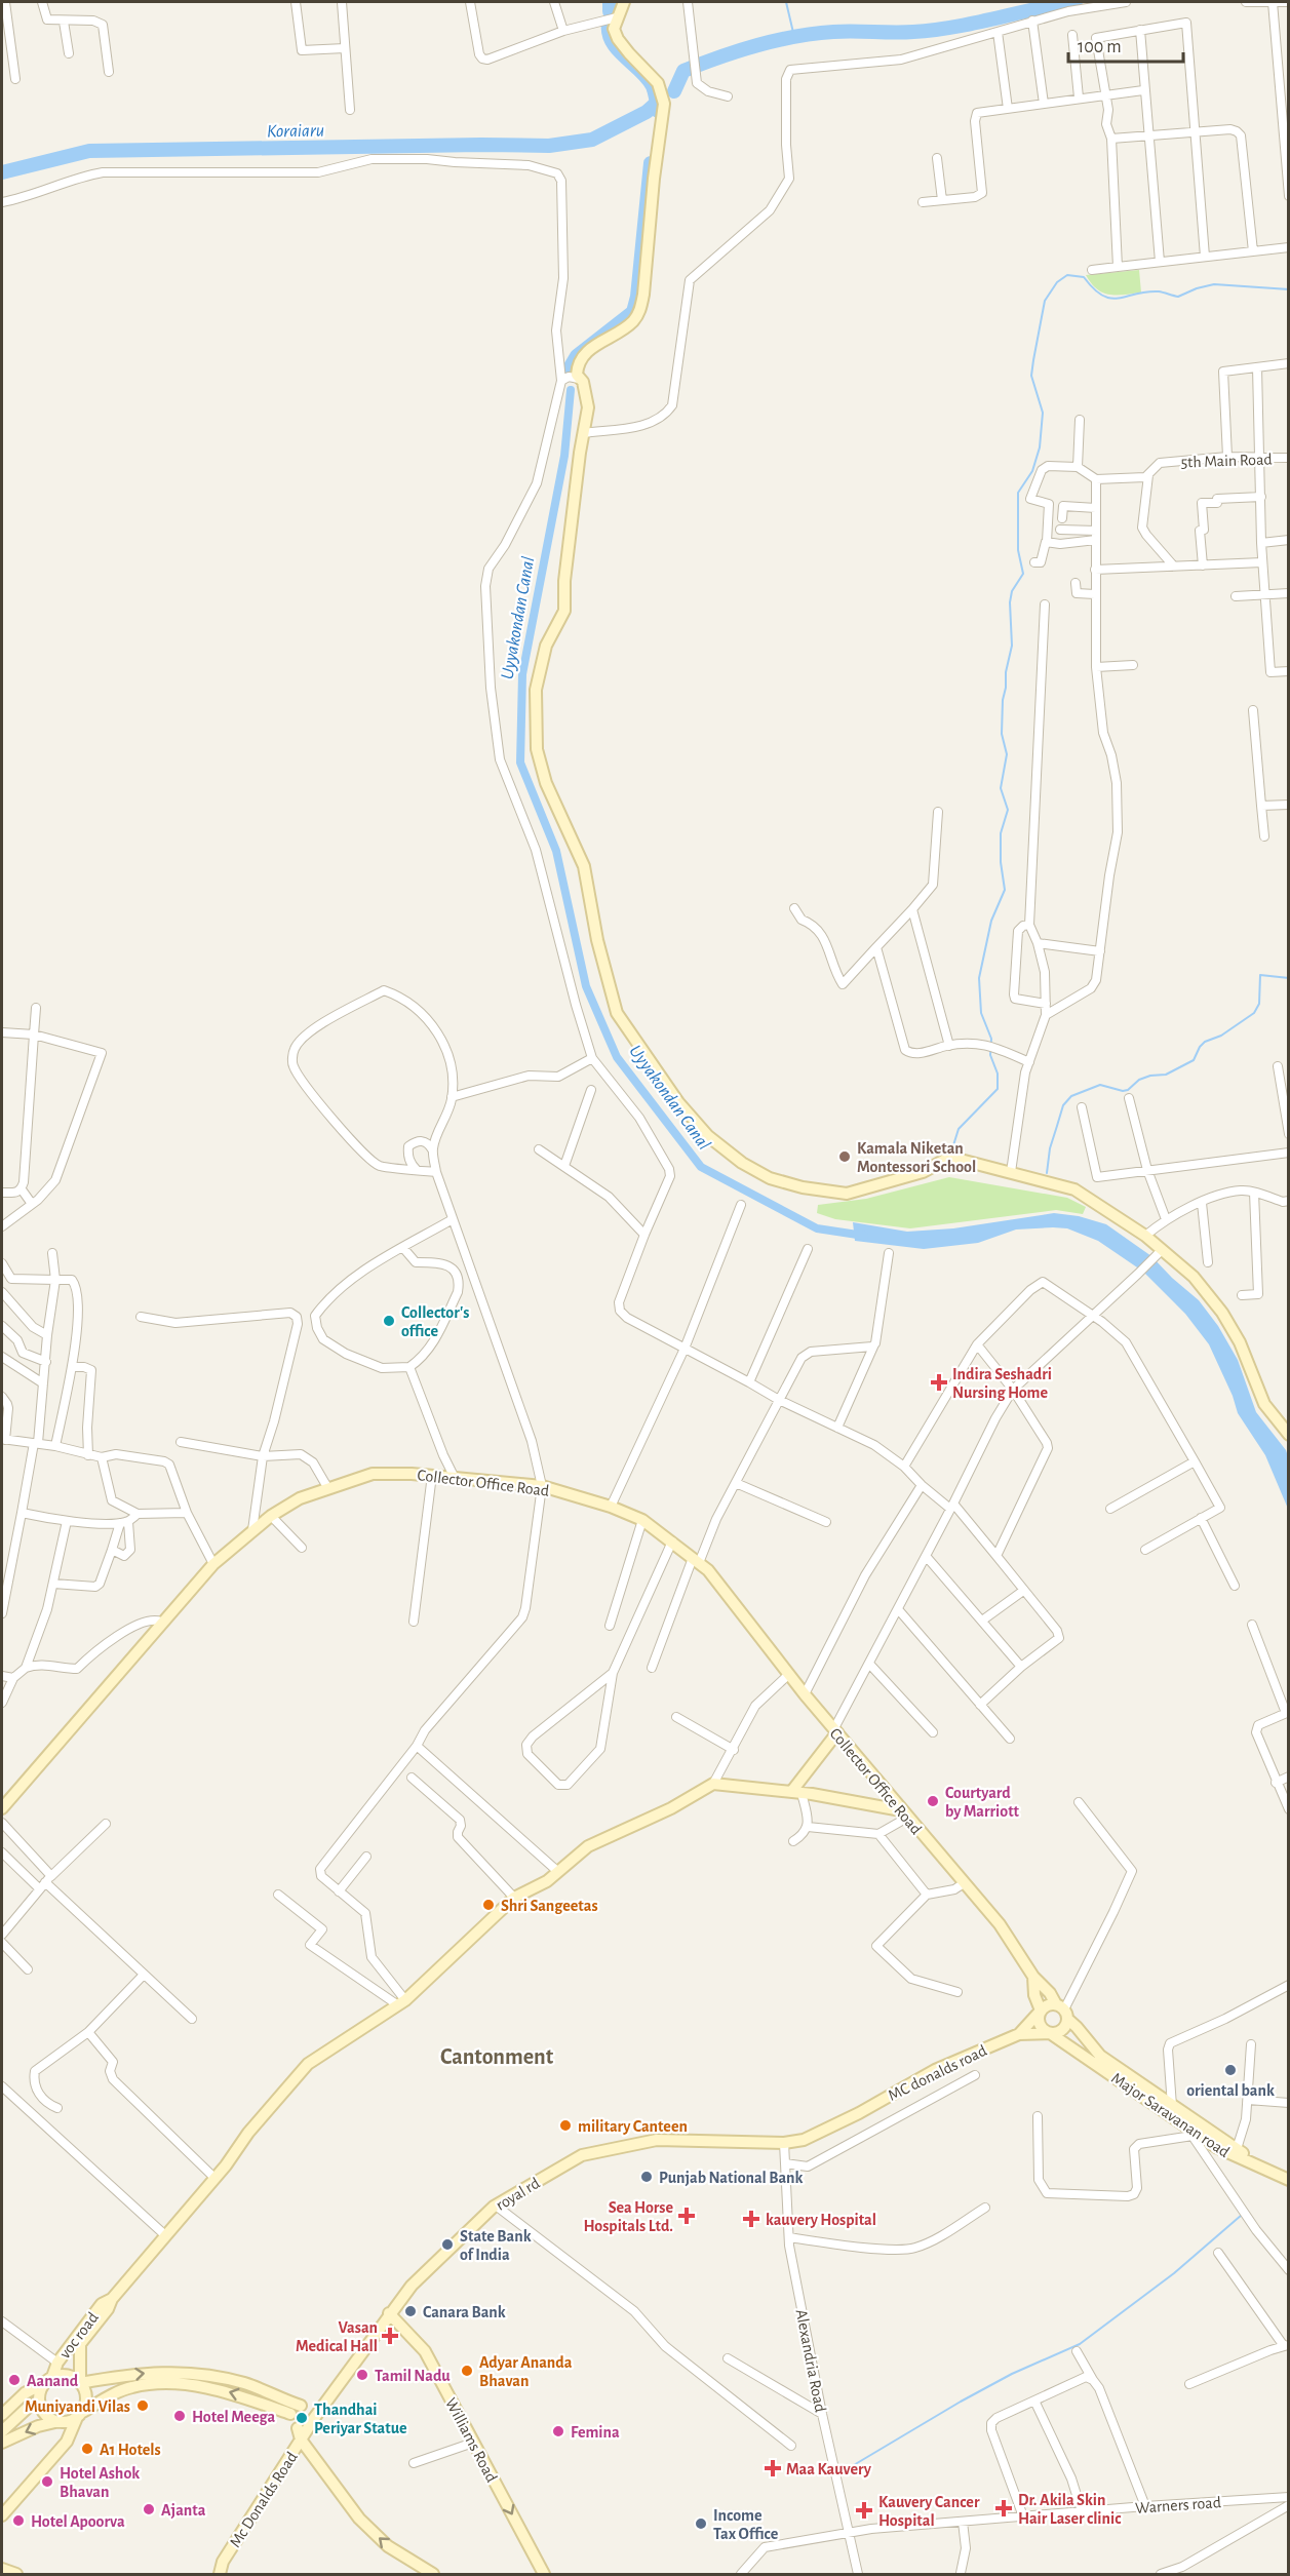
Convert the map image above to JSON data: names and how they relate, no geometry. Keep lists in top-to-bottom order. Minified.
{"streets":{"street":["5th Main Road","Collector Office Road","MC donalds road","Major Saravanan road","royal rd","voc road","Alexandria Road","Williams Road","Mc Donalds Road","Warners road"]},"crossings":[["Collector Office Road","MC donalds road"],["Collector Office Road","Major Saravanan road"],["MC donalds road","Major Saravanan road"],["MC donalds road","royal rd"],["MC donalds road","Alexandria Road"],["royal rd","Alexandria Road"],["royal rd","Williams Road"],["royal rd","Mc Donalds Road"],["Alexandria Road","Warners road"]],"one_way":["Williams Road"],"districts":["Cantonment"],"water":["Koraiaru","Uyyakondan Canal"],"places":{"other":["Kamala Niketan Montessori School","Collector's office","Courtyard by Marriott","Shri Sangeetas","oriental bank","military Canteen","Punjab National Bank","State Bank of India","Canara Bank","Adyar Ananda Bhavan","Tamil Nadu","Aanand","Muniyandi Vilas","Hotel Meega","Thandhai Periyar Statue","Femina","A1 Hotels","Hotel Ashok Bhavan","Ajanta","Hotel Apoorva","Income Tax Office"],"health":["Indira Seshadri Nursing Home","Sea Horse Hospitals Ltd.","kauvery Hospital","Vasan Medical Hall","Maa Kauvery","Dr. Akila Skin Hair Laser clinic","Kauvery Cancer Hospital"]},"scale_bar":"100 m"}
